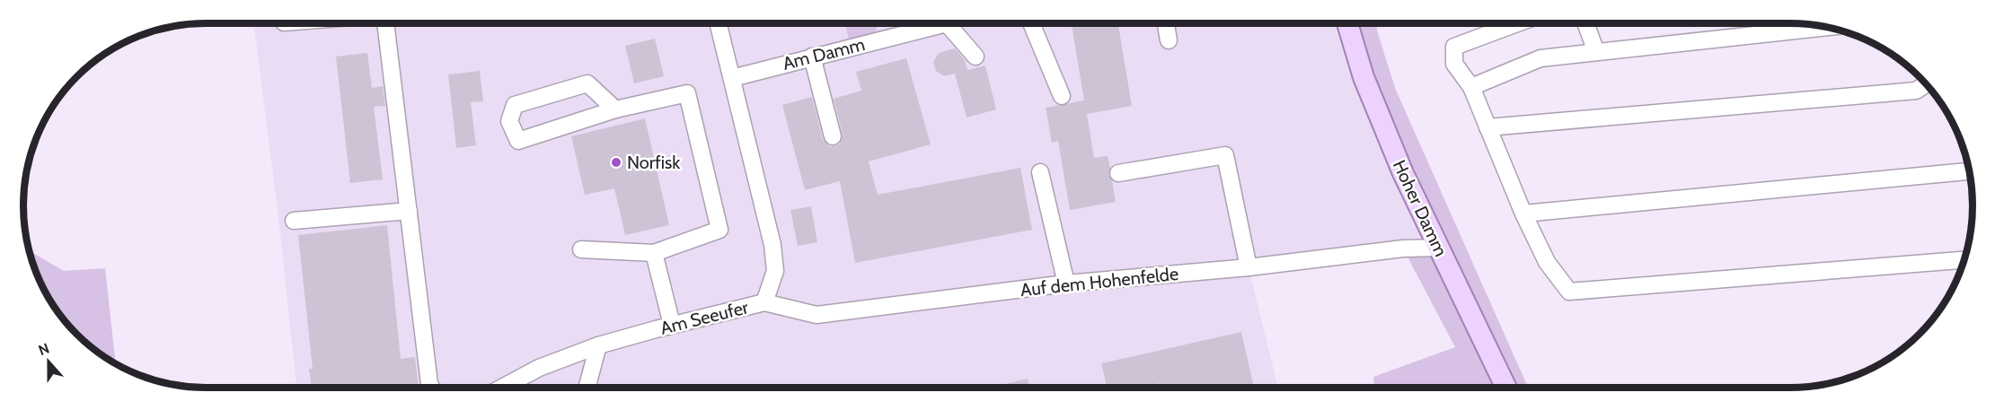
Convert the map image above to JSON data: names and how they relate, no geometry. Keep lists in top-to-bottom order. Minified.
{"streets":{"main road":["Hoher Damm"],"street":["Am Damm","Auf dem Hohenfelde","Am Seeufer"]},"crossings":[["Am Damm","Am Seeufer"],["Hoher Damm","Auf dem Hohenfelde"],["Auf dem Hohenfelde","Am Seeufer"]],"places":["Norfisk"],"north":"top"}
